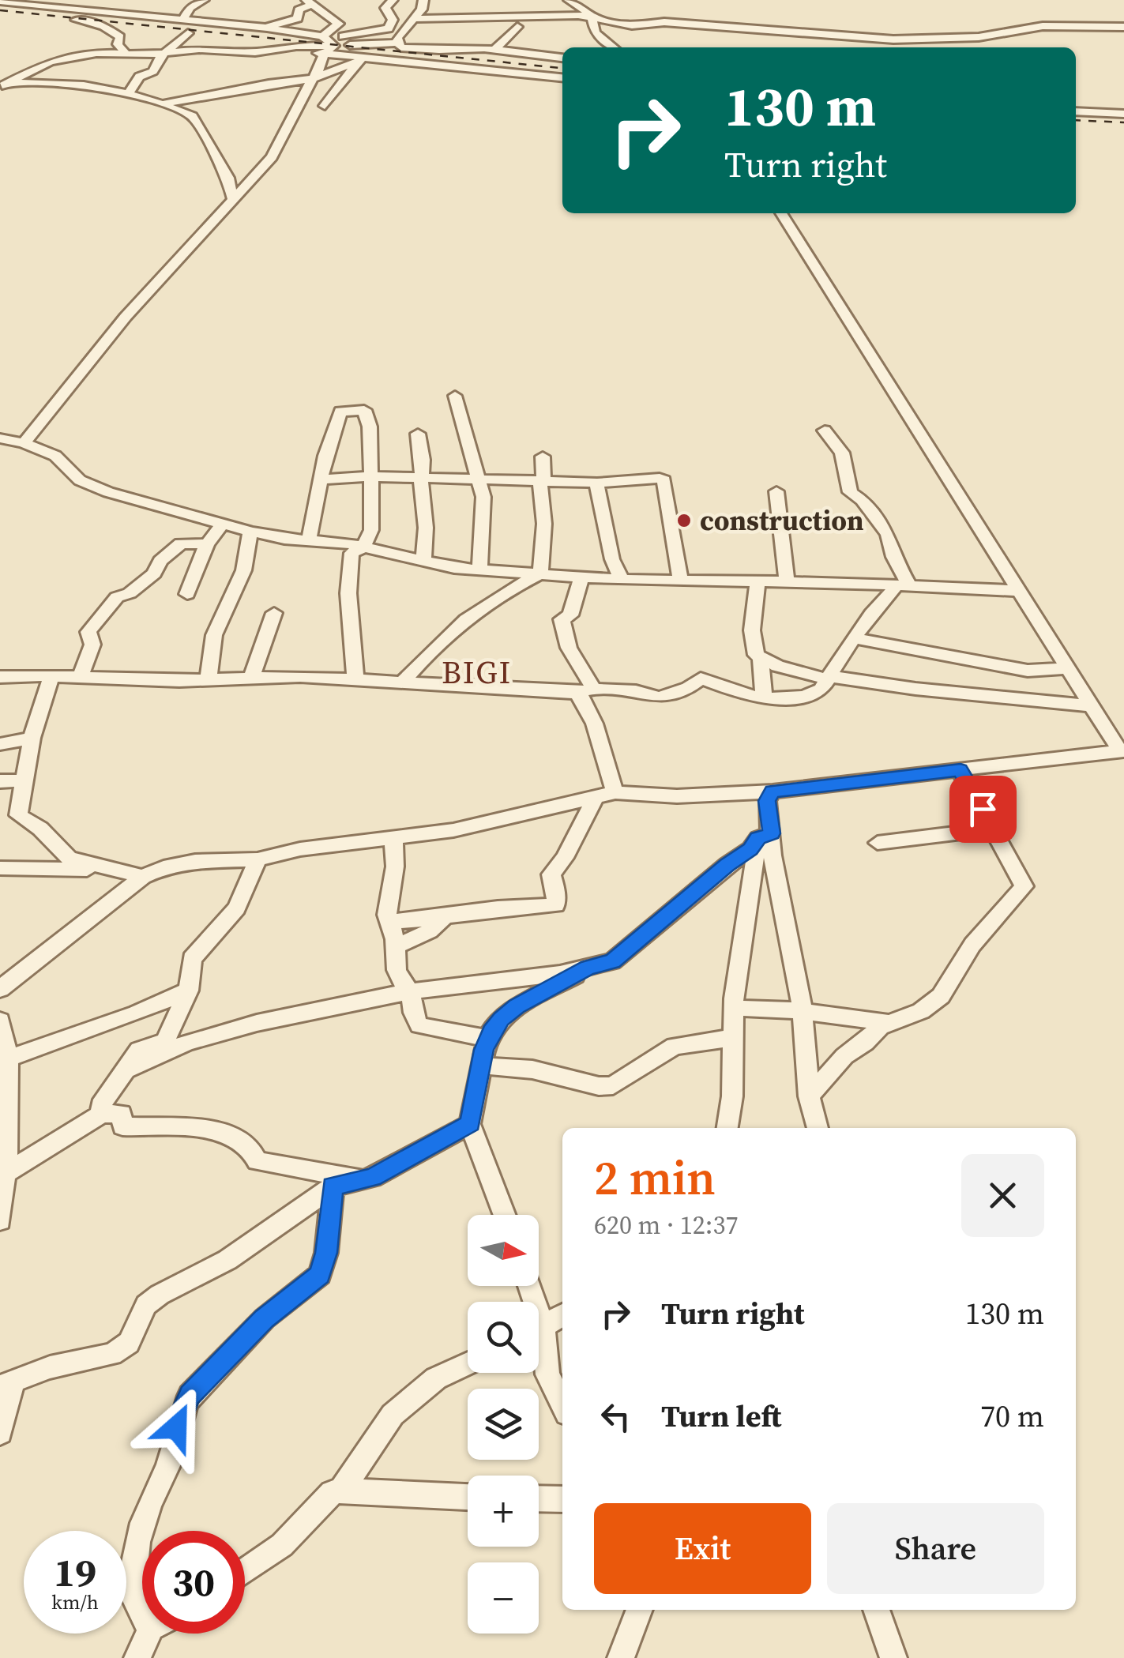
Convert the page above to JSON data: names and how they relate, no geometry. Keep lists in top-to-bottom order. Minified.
{"districts":["BIGI"],"places":["construction"],"north":"right","page":{"turn":["130 m","Turn right"],"heading":["2 min","620 m · 12:37"],"map_buttons":["+","−"],"list":[{"name":"Turn right","value":"130 m"},{"name":"Turn left","value":"70 m"}],"buttons":["Exit","Share"],"speed":"19 km/h","limit":"30"}}
